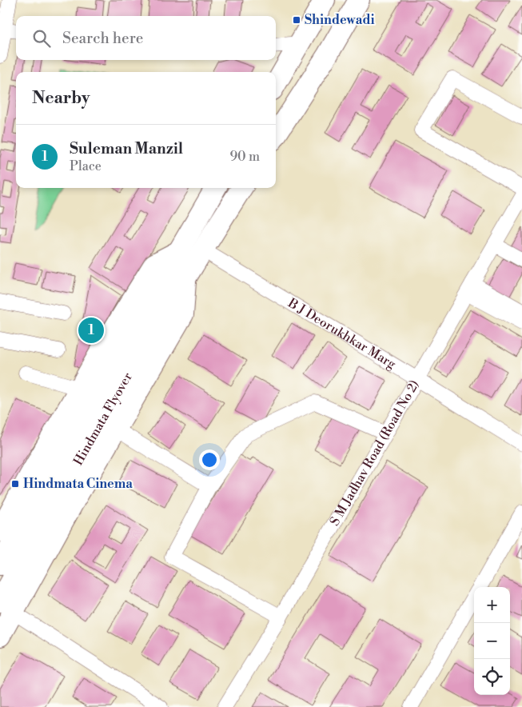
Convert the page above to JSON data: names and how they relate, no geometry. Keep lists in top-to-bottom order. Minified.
{"streets":{"highway":["Hindmata Flyover"],"street":["B J Deorukhkar Marg","S M Jadhav Road (Road No 2)"]},"crossings":[["B J Deorukhkar Marg","Hindmata Flyover"],["B J Deorukhkar Marg","S M Jadhav Road (Road No 2)"]],"places":{"transit":["Shindewadi","Hindmata Cinema"]},"page":{"search":"Search here","heading":"Nearby","list":[{"mark":"1","name":"Suleman Manzil","note":"Place","value":"90 m"}],"pins":"1","map_buttons":["+","−"]}}
